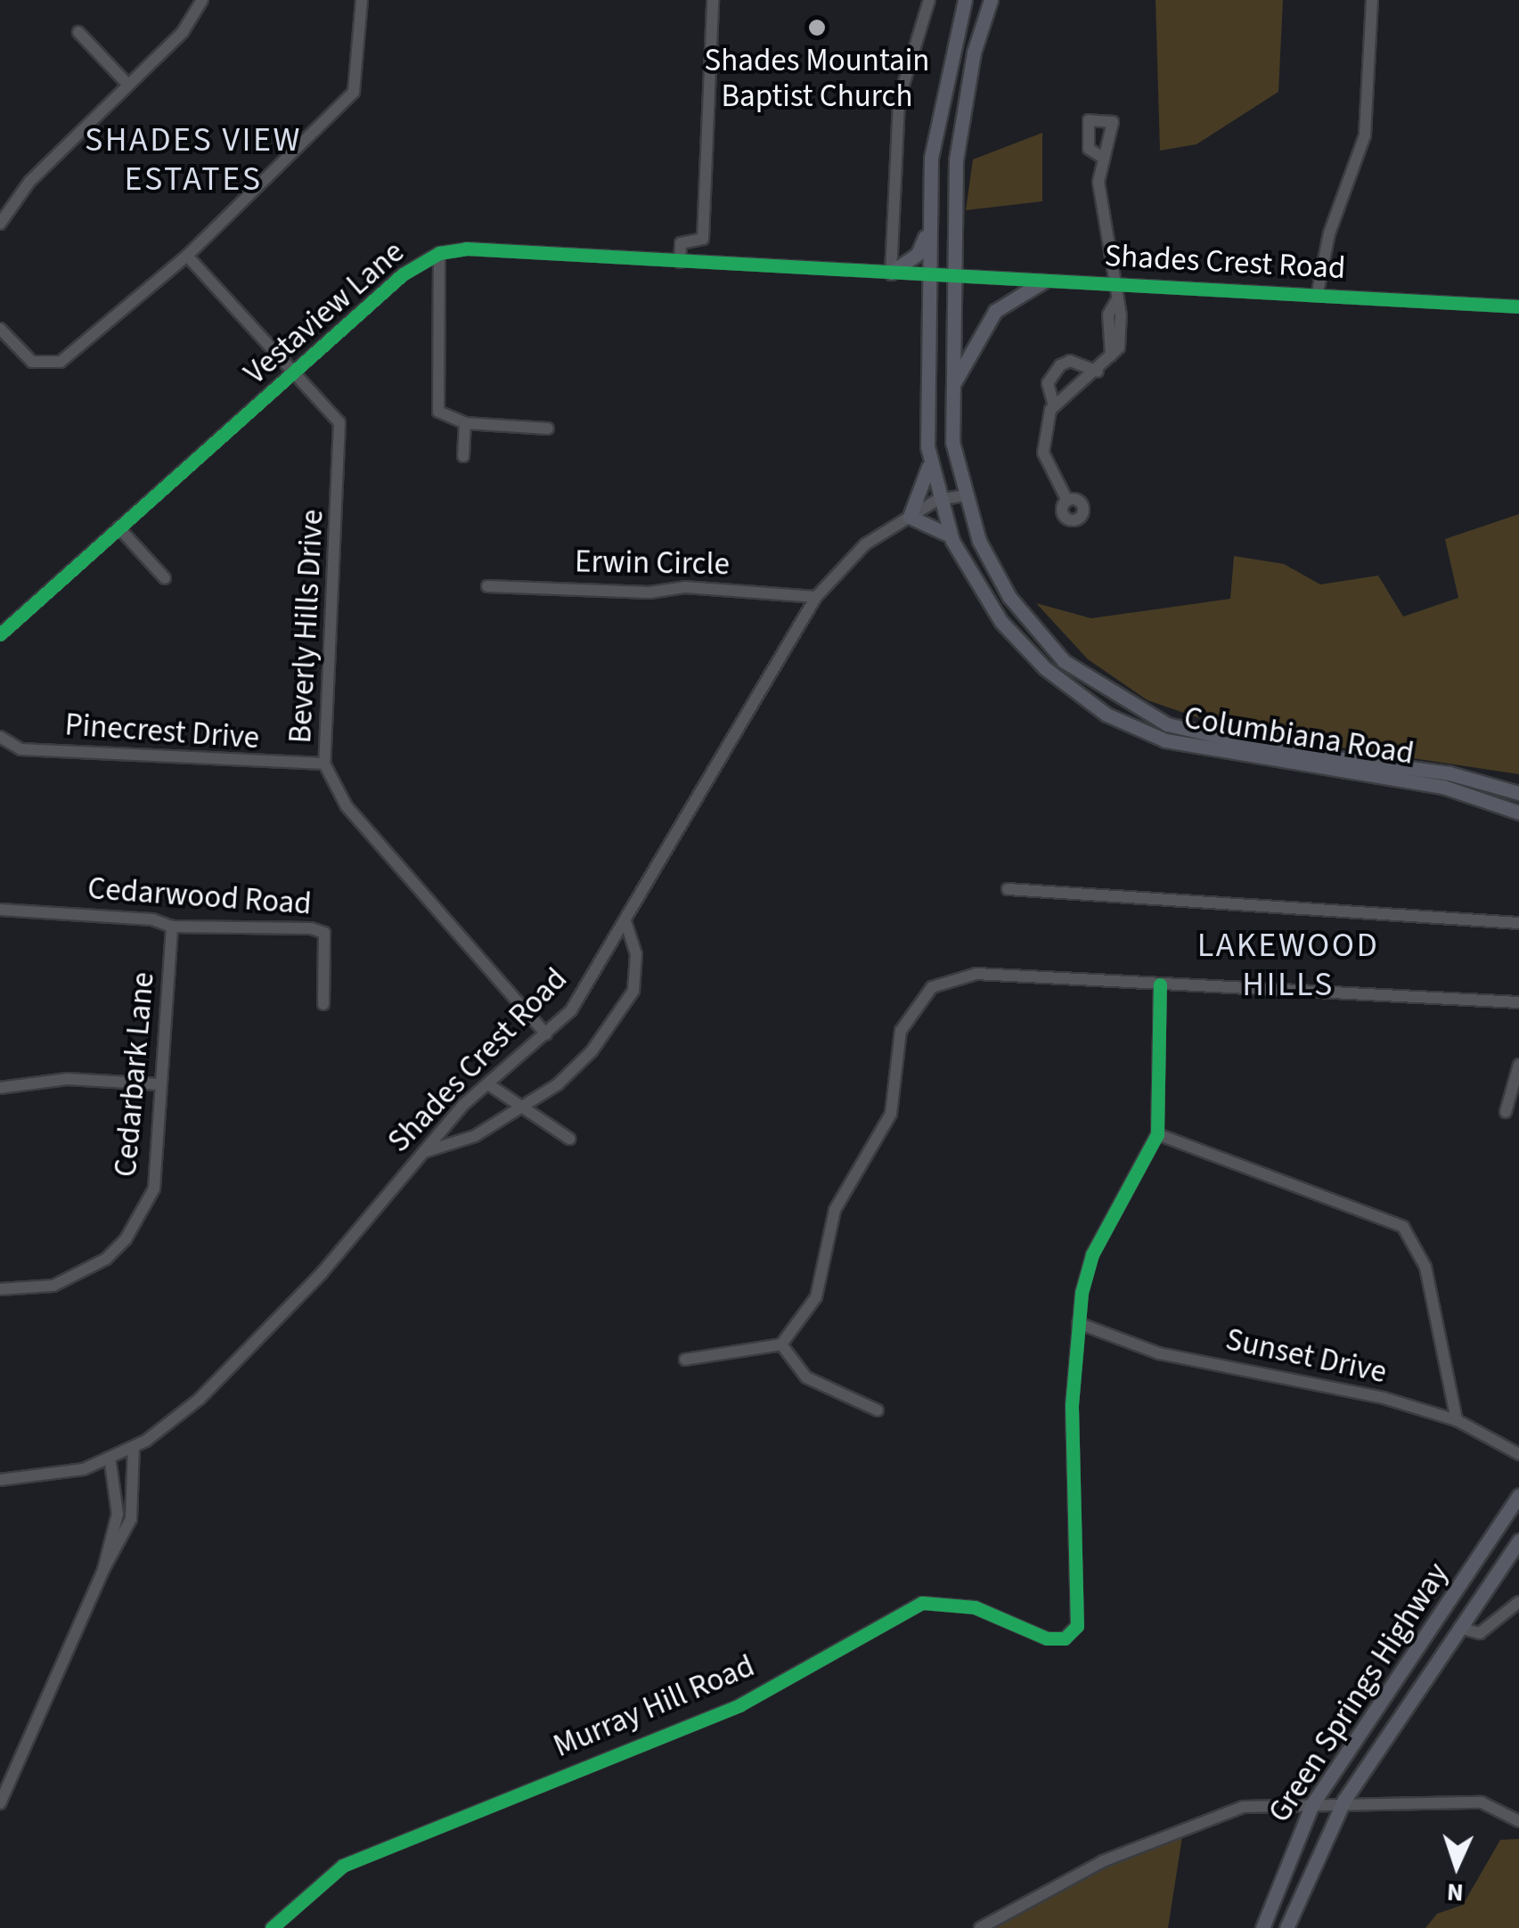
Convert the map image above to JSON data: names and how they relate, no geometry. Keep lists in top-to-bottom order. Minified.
{"streets":{"main road":["Columbiana Road","Green Springs Highway"],"street":["Shades Crest Road","Vestaview Lane","Erwin Circle","Beverly Hills Drive","Pinecrest Drive","Cedarwood Road","Cedarbark Lane","Sunset Drive","Murray Hill Road"]},"crossings":[["Shades Crest Road","Vestaview Lane"],["Shades Crest Road","Erwin Circle"],["Shades Crest Road","Beverly Hills Drive"],["Shades Crest Road","Columbiana Road"],["Vestaview Lane","Beverly Hills Drive"],["Vestaview Lane","Columbiana Road"],["Beverly Hills Drive","Pinecrest Drive"],["Cedarwood Road","Cedarbark Lane"],["Sunset Drive","Murray Hill Road"]],"districts":["SHADES VIEW ESTATES","LAKEWOOD HILLS"],"places":["Shades Mountain Baptist Church"],"north":"bottom"}
